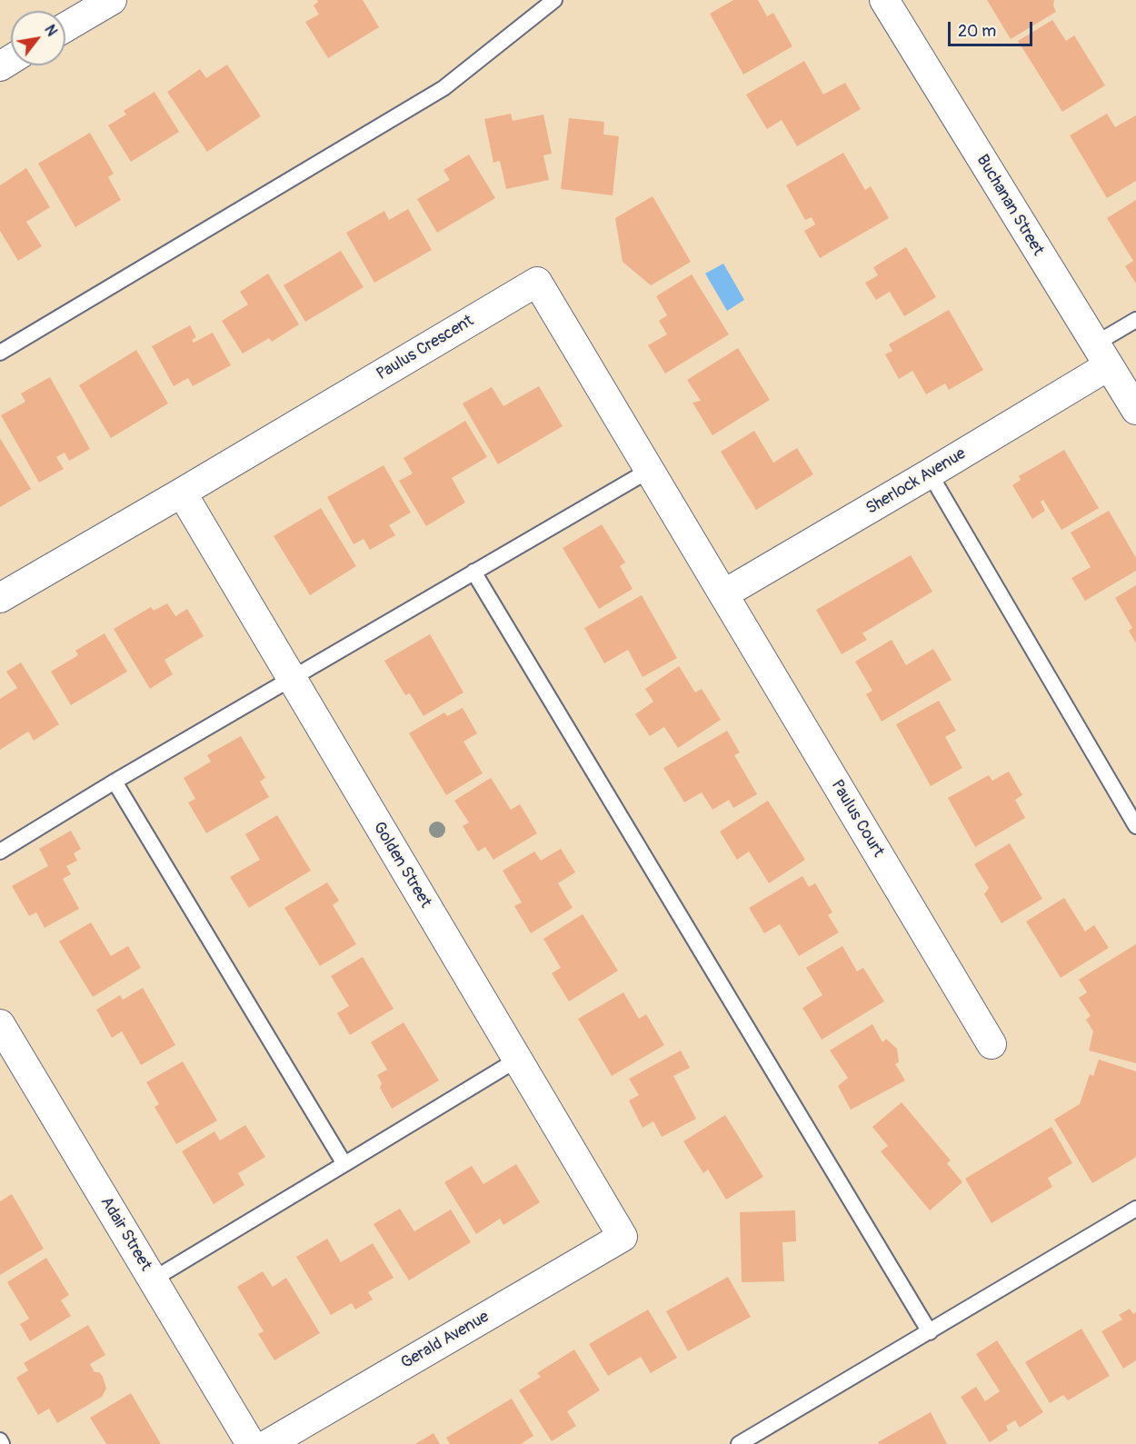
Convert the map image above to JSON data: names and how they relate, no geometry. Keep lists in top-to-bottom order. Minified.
{"streets":{"street":["Buchanan Street","Paulus Crescent","Sherlock Avenue","Paulus Court","Golden Street","Adair Street","Gerald Avenue"]},"crossings":[["Buchanan Street","Sherlock Avenue"],["Paulus Crescent","Sherlock Avenue"],["Paulus Crescent","Paulus Court"],["Paulus Crescent","Golden Street"],["Sherlock Avenue","Paulus Court"],["Golden Street","Gerald Avenue"]],"scale_bar":"20 m","north":"top right"}
